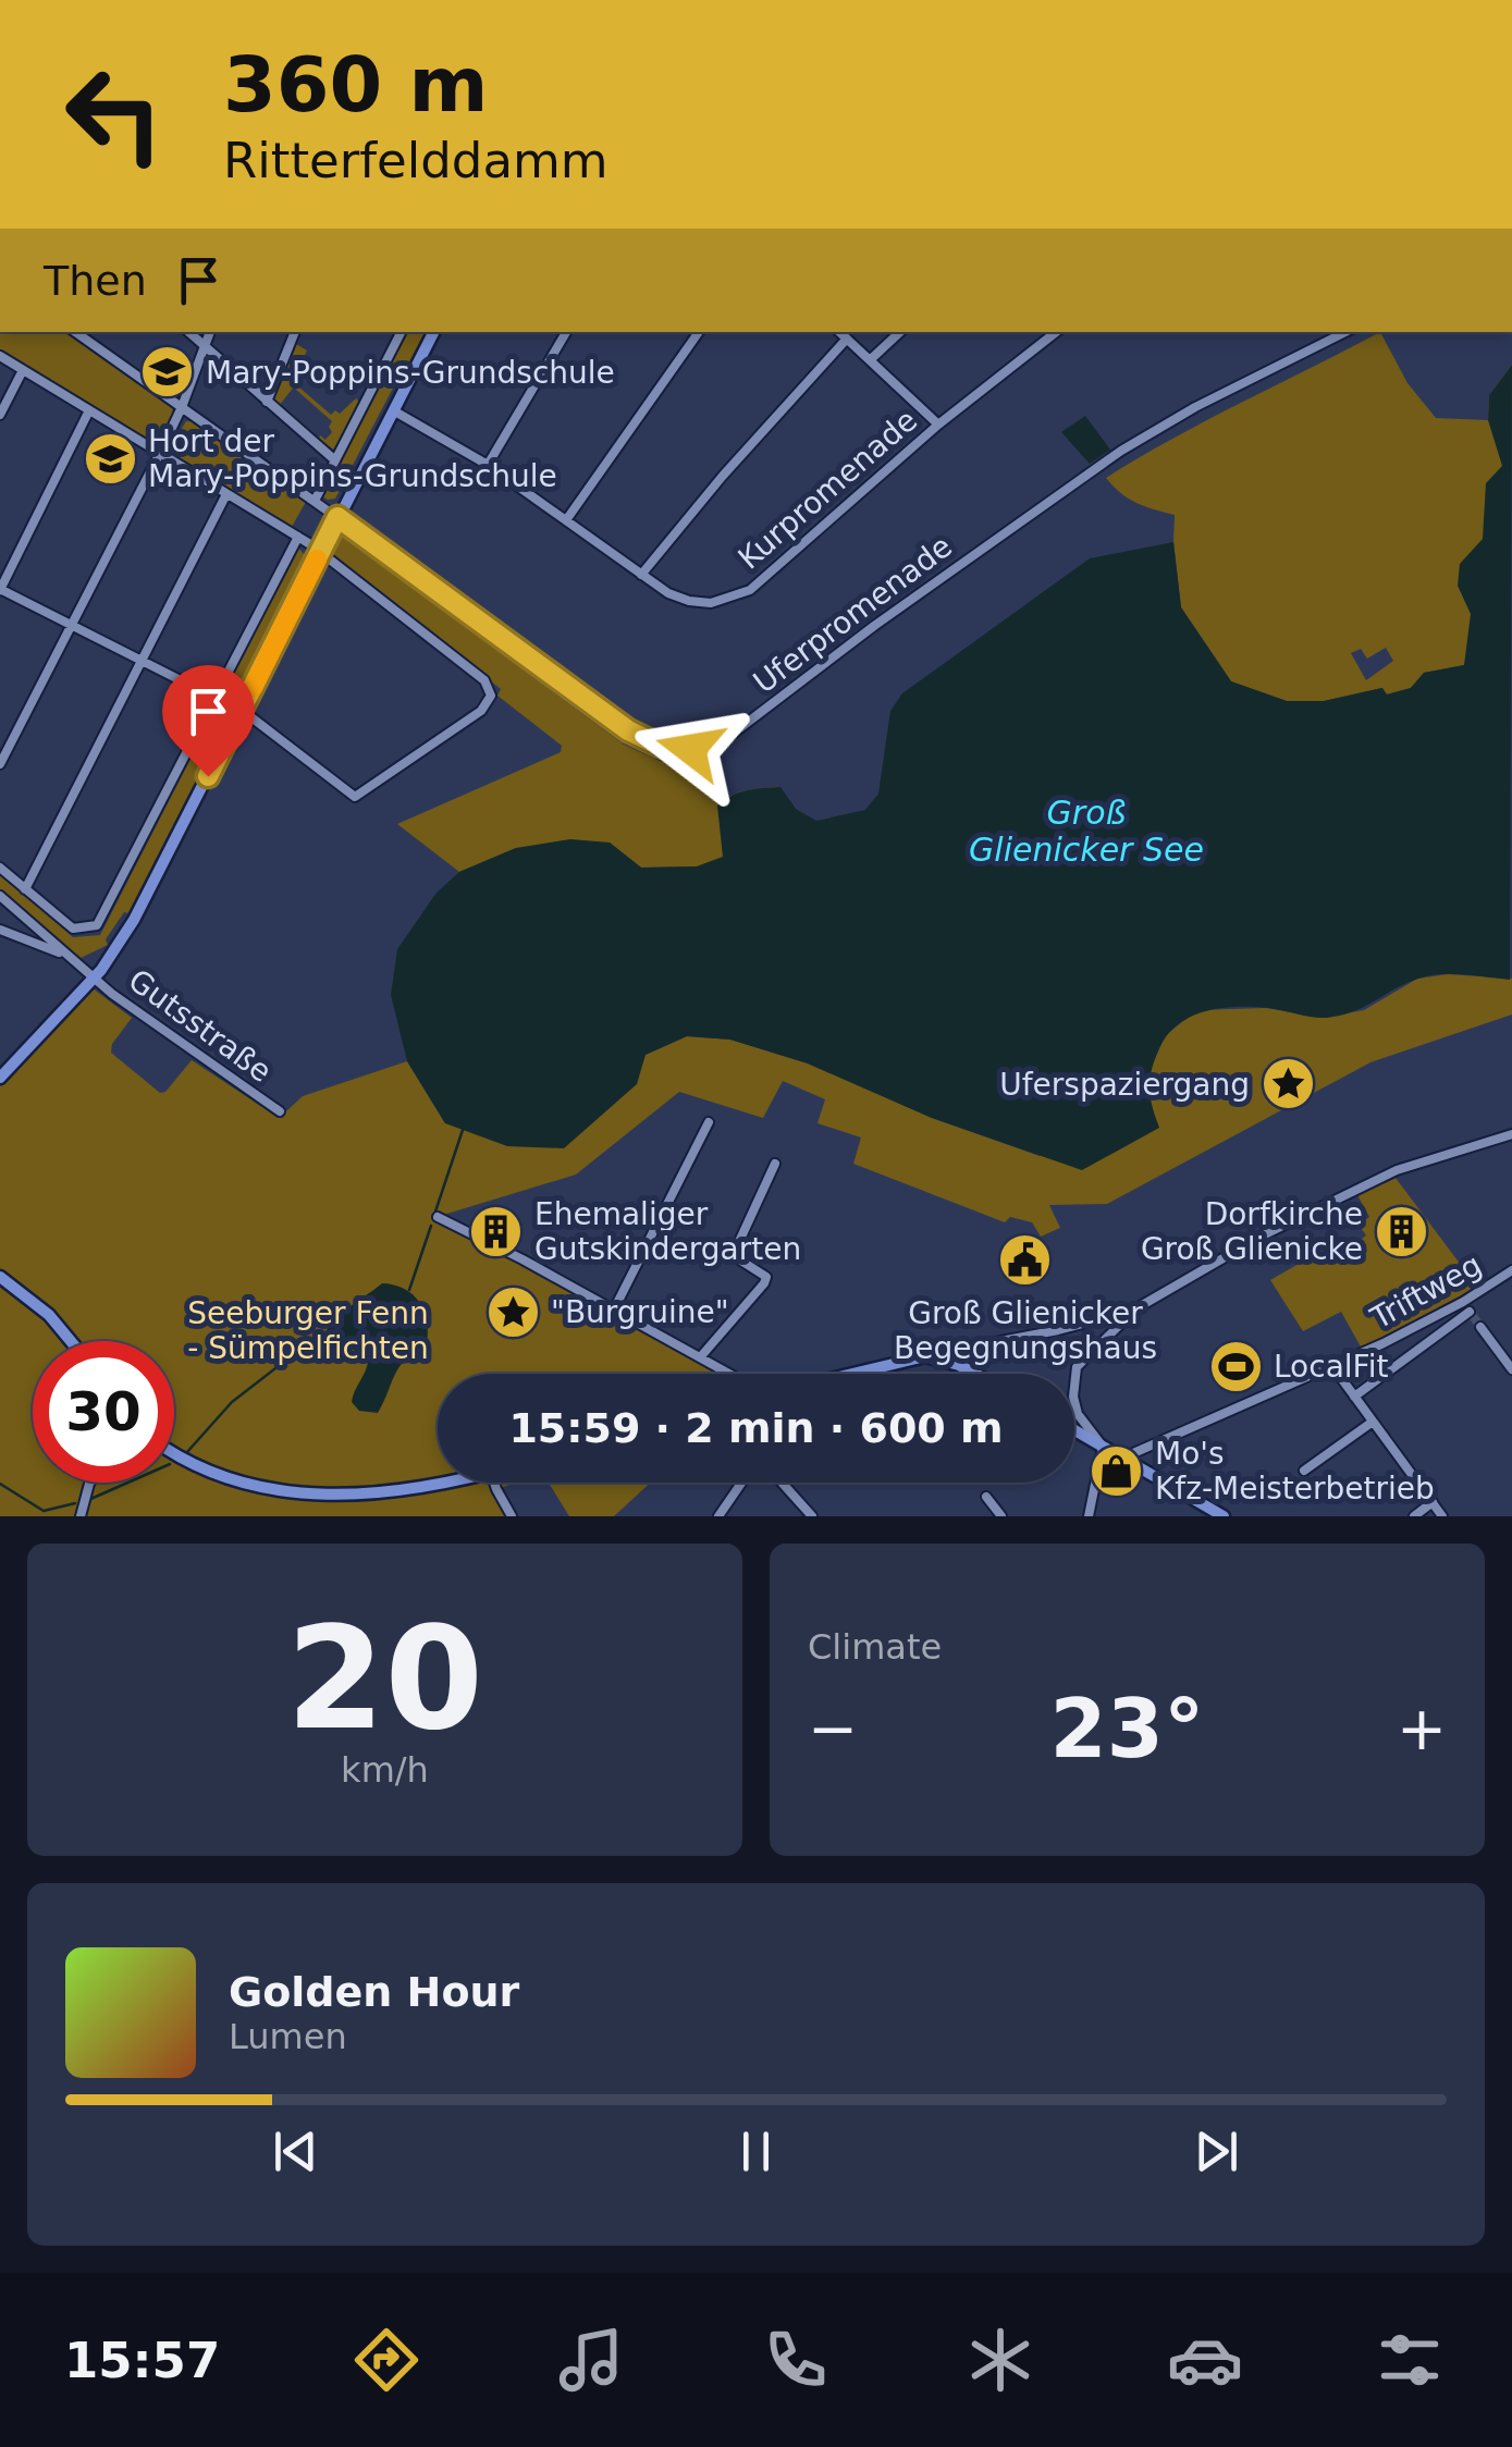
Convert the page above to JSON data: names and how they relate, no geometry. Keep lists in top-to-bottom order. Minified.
{"streets":{"street":["Kurpromenade","Uferpromenade","Gutsstraße","Triftweg"]},"water":["Groß Glienicker See"],"parks":["Seeburger Fenn - Sümpelfichten"],"places":{"school or university":["Mary-Poppins-Grundschule","Hort der Mary-Poppins-Grundschule"],"place":["Uferspaziergang","\"Burgruine\""],"building":["Ehemaliger Gutskindergarten","Dorfkirche Groß Glienicke"],"public building":["Groß Glienicker Begegnungshaus"],"sports":["LocalFit"],"shop":["Mo's Kfz-Meisterbetrieb"]},"page":{"turn":["360 m","Ritterfelddamm"],"then":"Then","limit":"30","trip":"15:59 · 2 min · 600 m","tile":[["20","km/h"],"Climate"],"heat":["−","23°","+"],"song":["Golden Hour","Lumen"],"tabs":"15:57"}}
